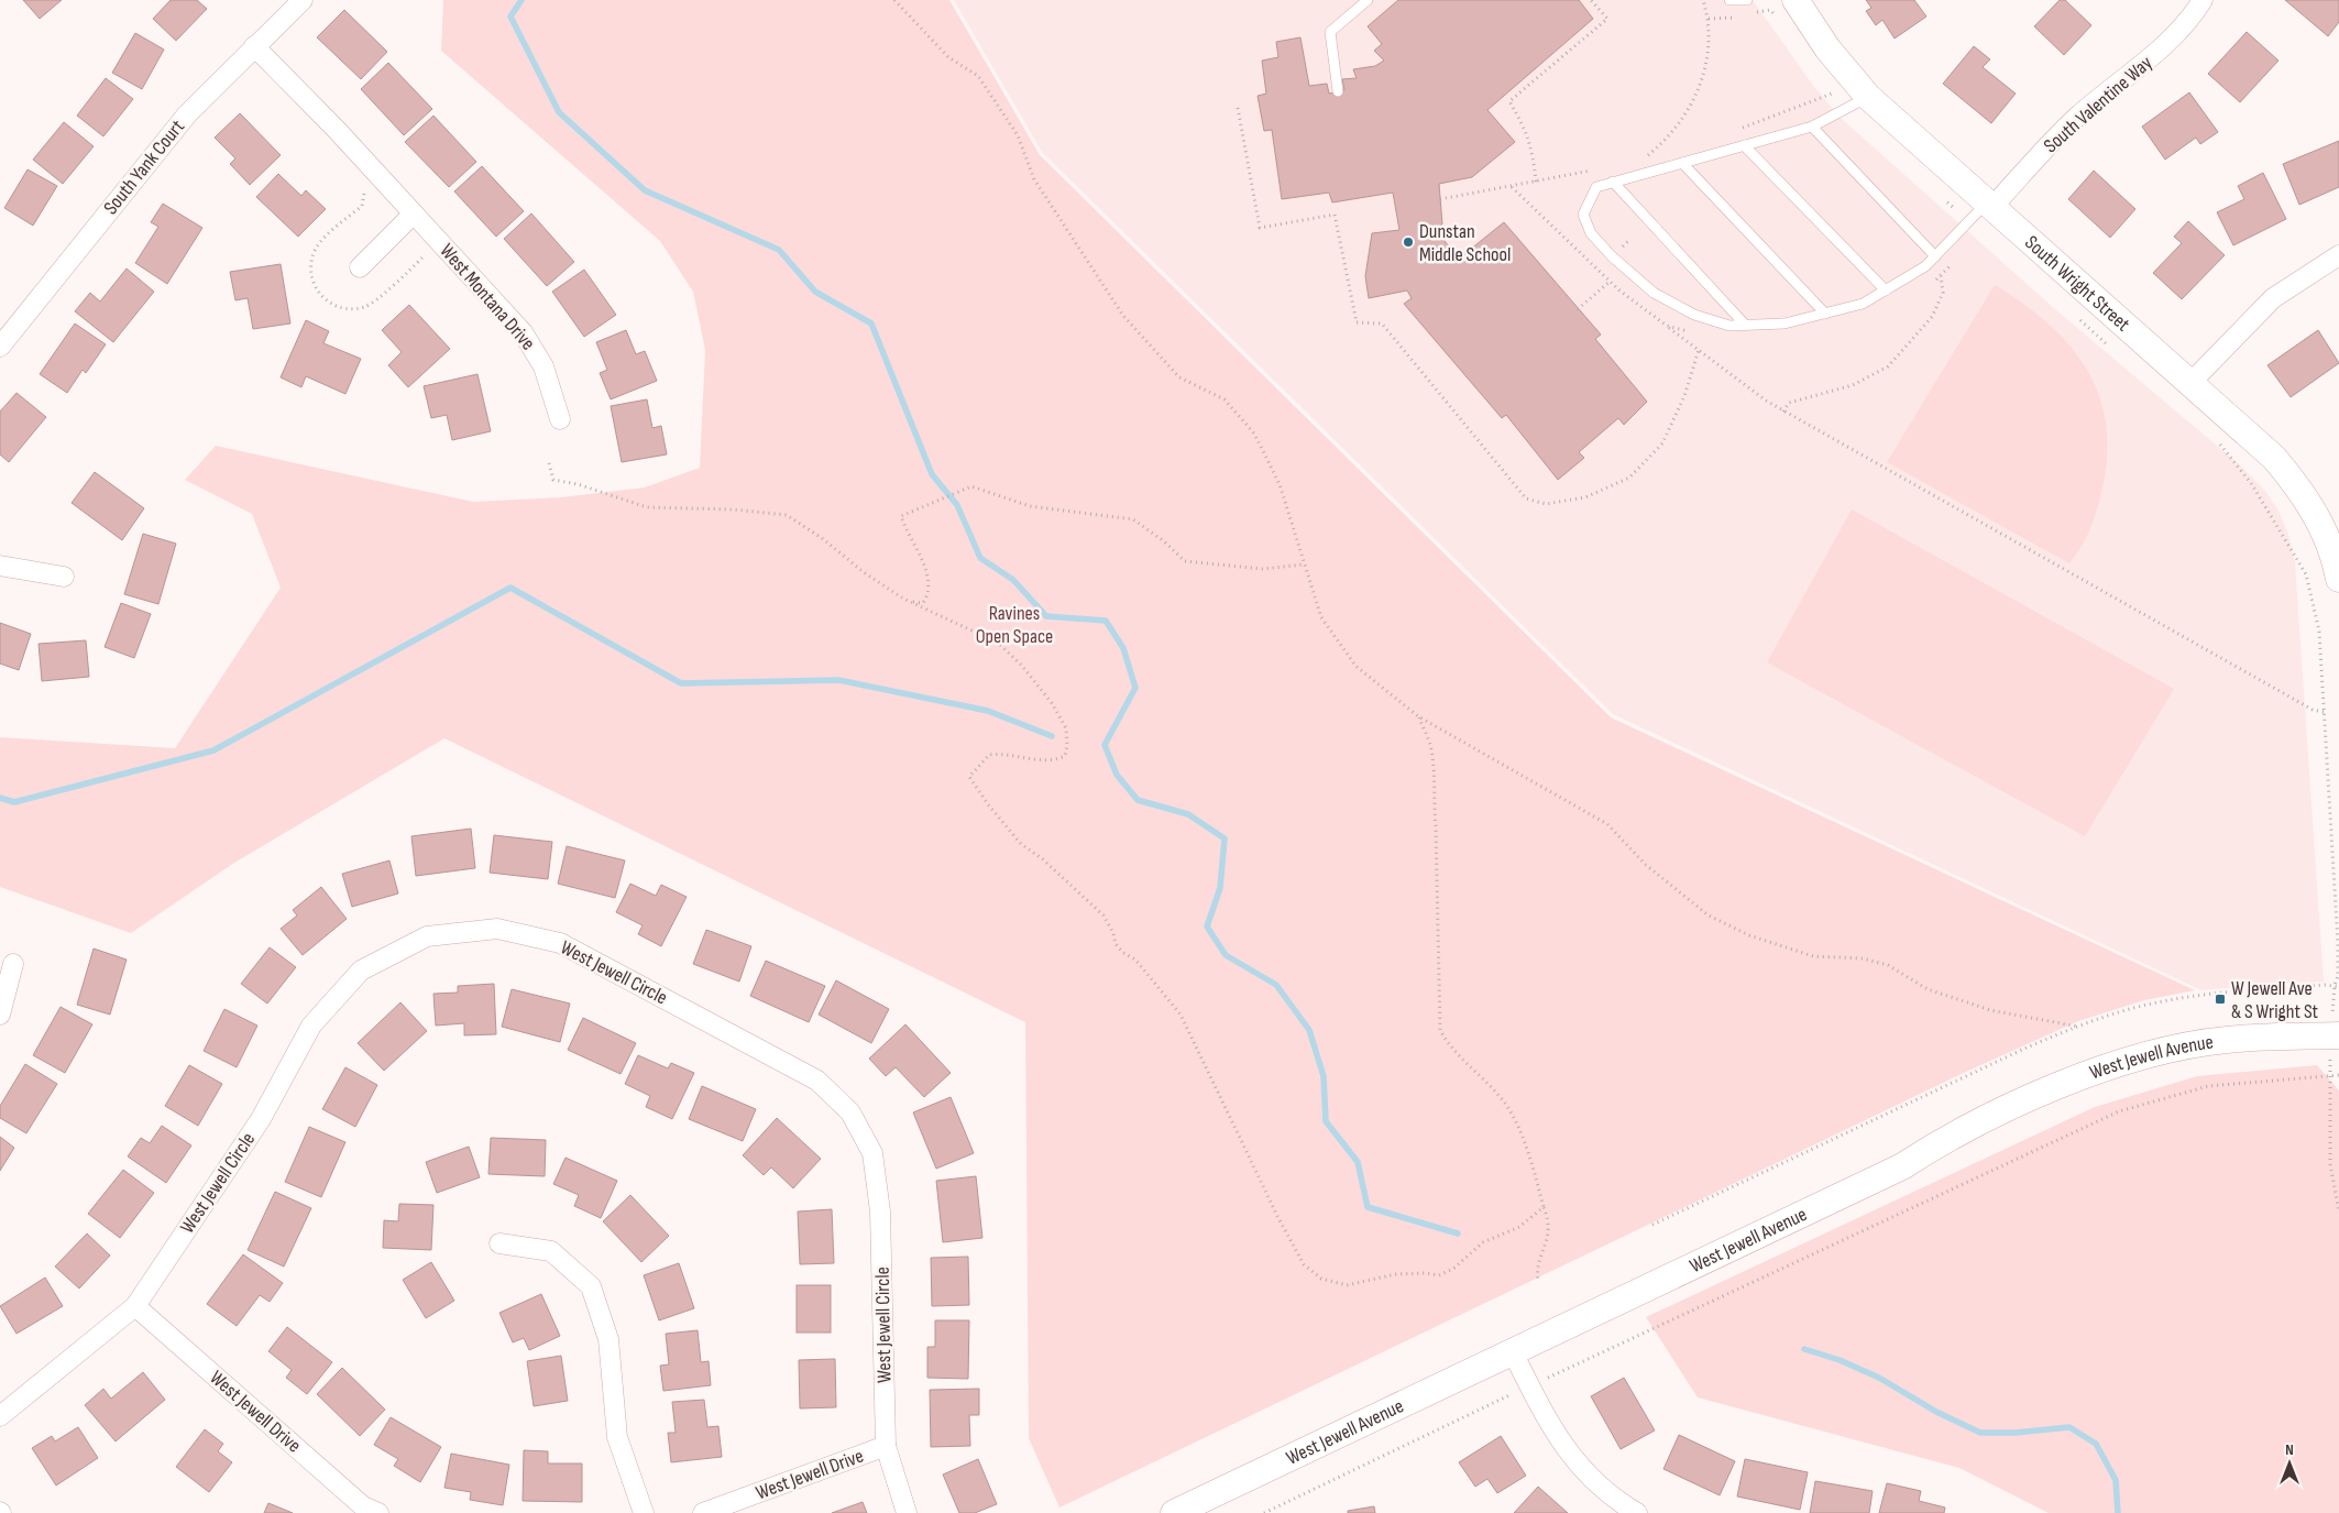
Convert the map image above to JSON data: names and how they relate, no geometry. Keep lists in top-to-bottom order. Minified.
{"streets":{"main road":["South Wright Street","West Jewell Avenue"],"street":["South Valentine Way","South Yank Court","West Montana Drive","West Jewell Circle","West Jewell Drive"]},"crossings":[["South Valentine Way","South Wright Street"],["South Yank Court","West Montana Drive"],["West Jewell Circle","West Jewell Drive"]],"parks":["Ravines Open Space"],"places":{"other":["Dunstan Middle School"],"transit":["W Jewell Ave & S Wright St"]},"north":"top"}
